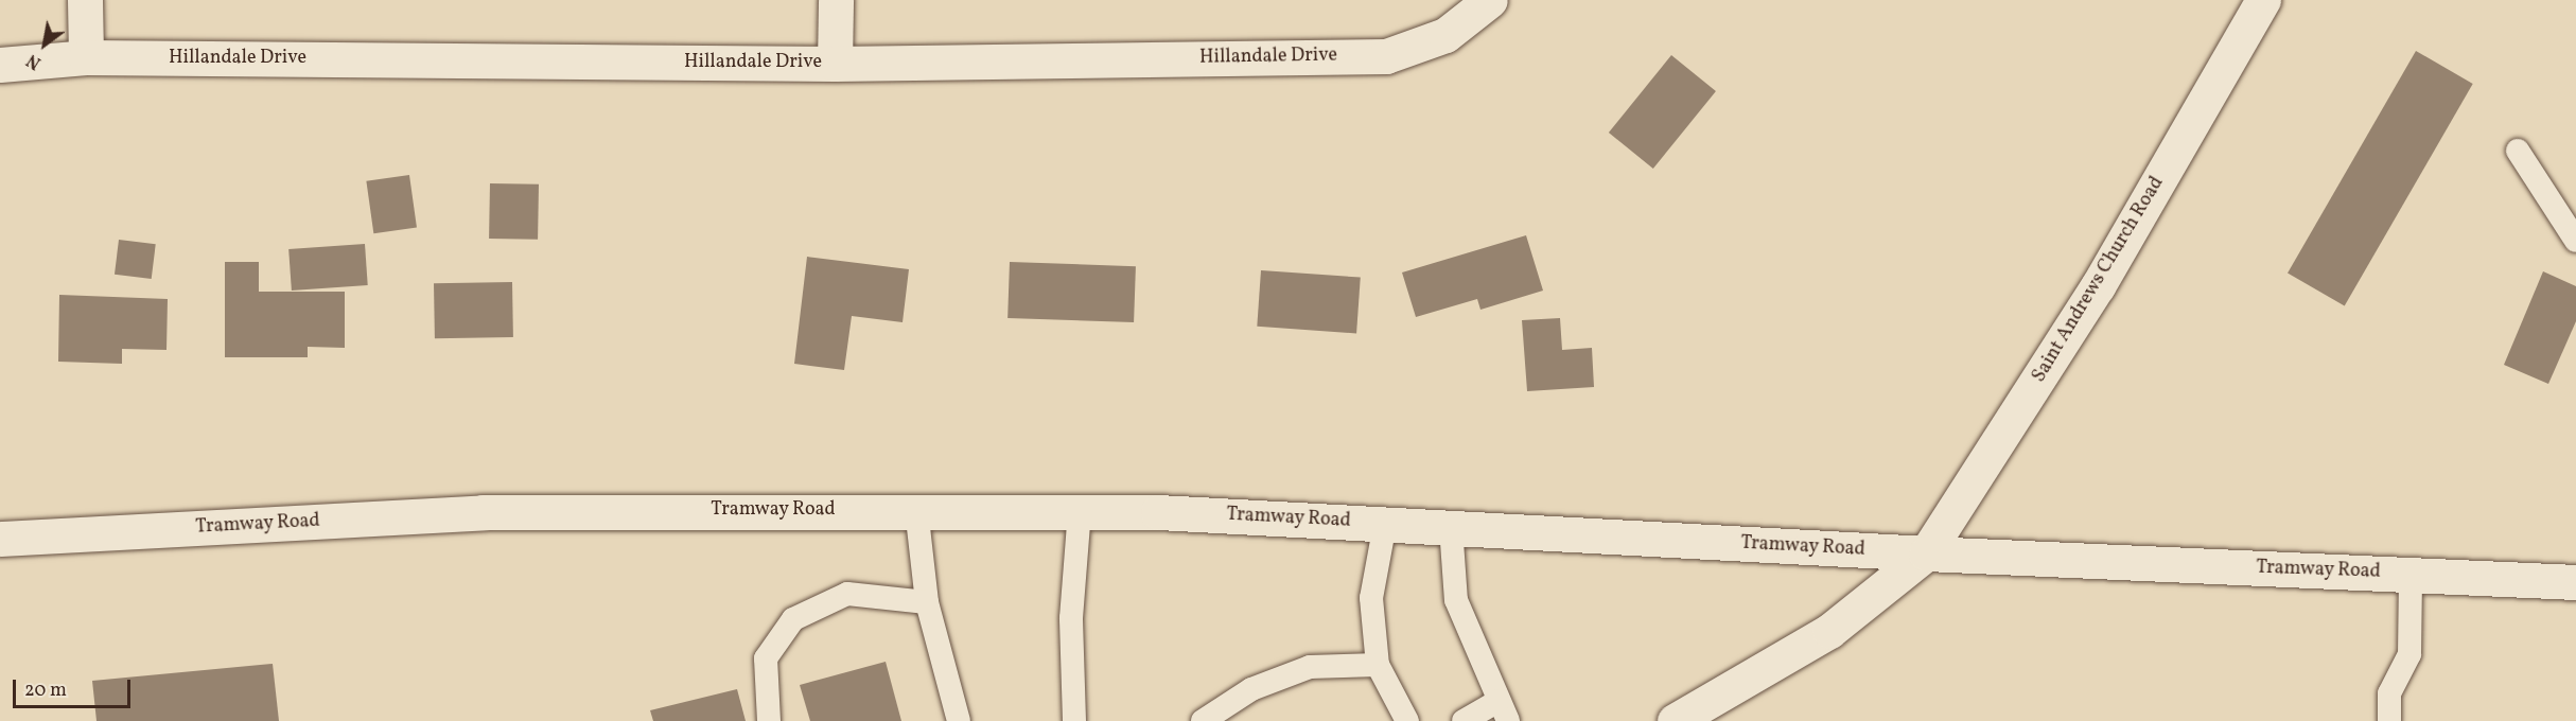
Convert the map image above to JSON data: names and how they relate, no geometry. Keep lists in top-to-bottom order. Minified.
{"streets":{"street":["Hillandale Drive","Saint Andrews Church Road","Tramway Road"]},"crossings":[["Saint Andrews Church Road","Tramway Road"]],"scale_bar":"20 m","north":"bottom left"}
